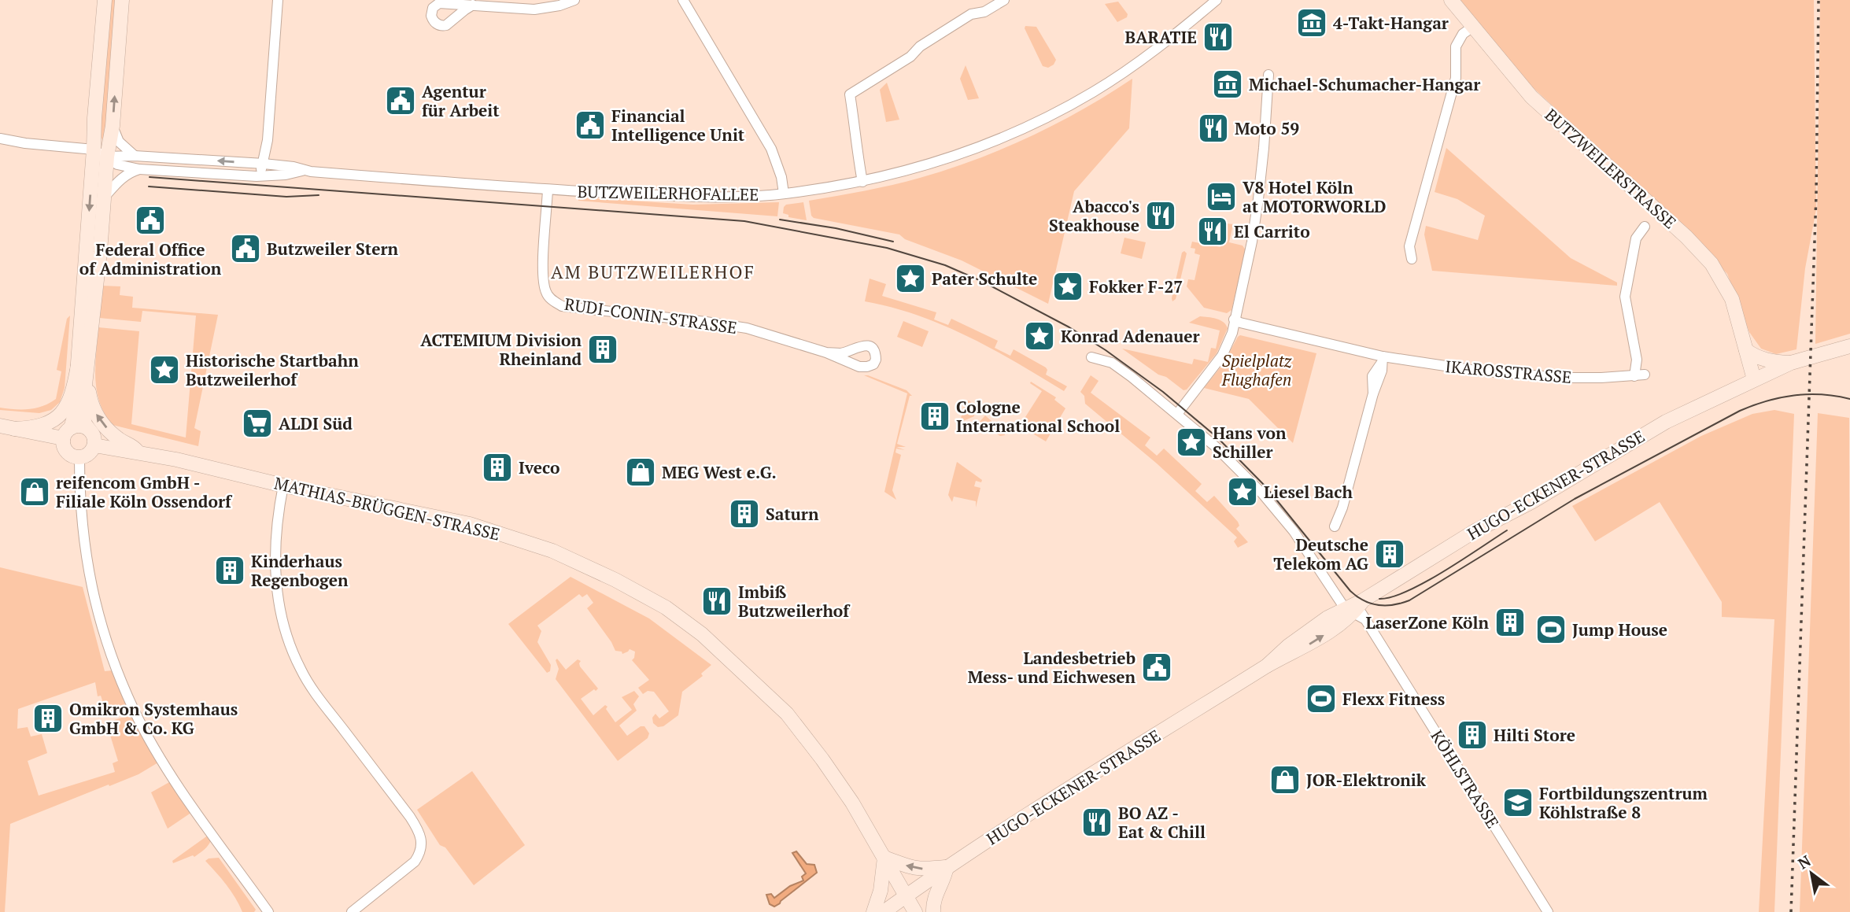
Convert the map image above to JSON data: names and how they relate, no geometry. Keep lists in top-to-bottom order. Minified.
{"streets":{"street":["BUTZWEILERSTRASSE","BUTZWEILERHOFALLEE","RUDI-CONIN-STRASSE","IKAROSSTRASSE","HUGO-ECKENER-STRASSE","MATHIAS-BRÜGGEN-STRASSE","KÖHLSTRASSE"]},"crossings":[["BUTZWEILERSTRASSE","HUGO-ECKENER-STRASSE"],["BUTZWEILERHOFALLEE","RUDI-CONIN-STRASSE"],["HUGO-ECKENER-STRASSE","MATHIAS-BRÜGGEN-STRASSE"],["HUGO-ECKENER-STRASSE","KÖHLSTRASSE"]],"districts":["AM BUTZWEILERHOF"],"parks":["Spielplatz Flughafen"],"places":{"museum":["4-Takt-Hangar","Michael-Schumacher-Hangar"],"restaurant":["BARATIE","Moto 59","Abacco's Steakhouse","El Carrito","Imbiß Butzweilerhof","BO AZ - Eat & Chill"],"public building":["Agentur für Arbeit","Financial Intelligence Unit","Federal Office of Administration","Butzweiler Stern","Landesbetrieb Mess- und Eichwesen"],"hotel":["V8 Hotel Köln at MOTORWORLD"],"place":["Pater Schulte","Fokker F-27","Konrad Adenauer","Historische Startbahn Butzweilerhof","Hans von Schiller","Liesel Bach"],"building":["ACTEMIUM Division Rheinland","Cologne International School","Iveco","Saturn","Deutsche Telekom AG","Kinderhaus Regenbogen","LaserZone Köln","Omikron Systemhaus GmbH & Co. KG","Hilti Store"],"supermarket":["ALDI Süd"],"shop":["MEG West e.G.","reifencom GmbH - Filiale Köln Ossendorf","JOR-Elektronik"],"sports":["Jump House","Flexx Fitness"],"school or university":["Fortbildungszentrum Köhlstraße 8"]},"north":"top left"}
